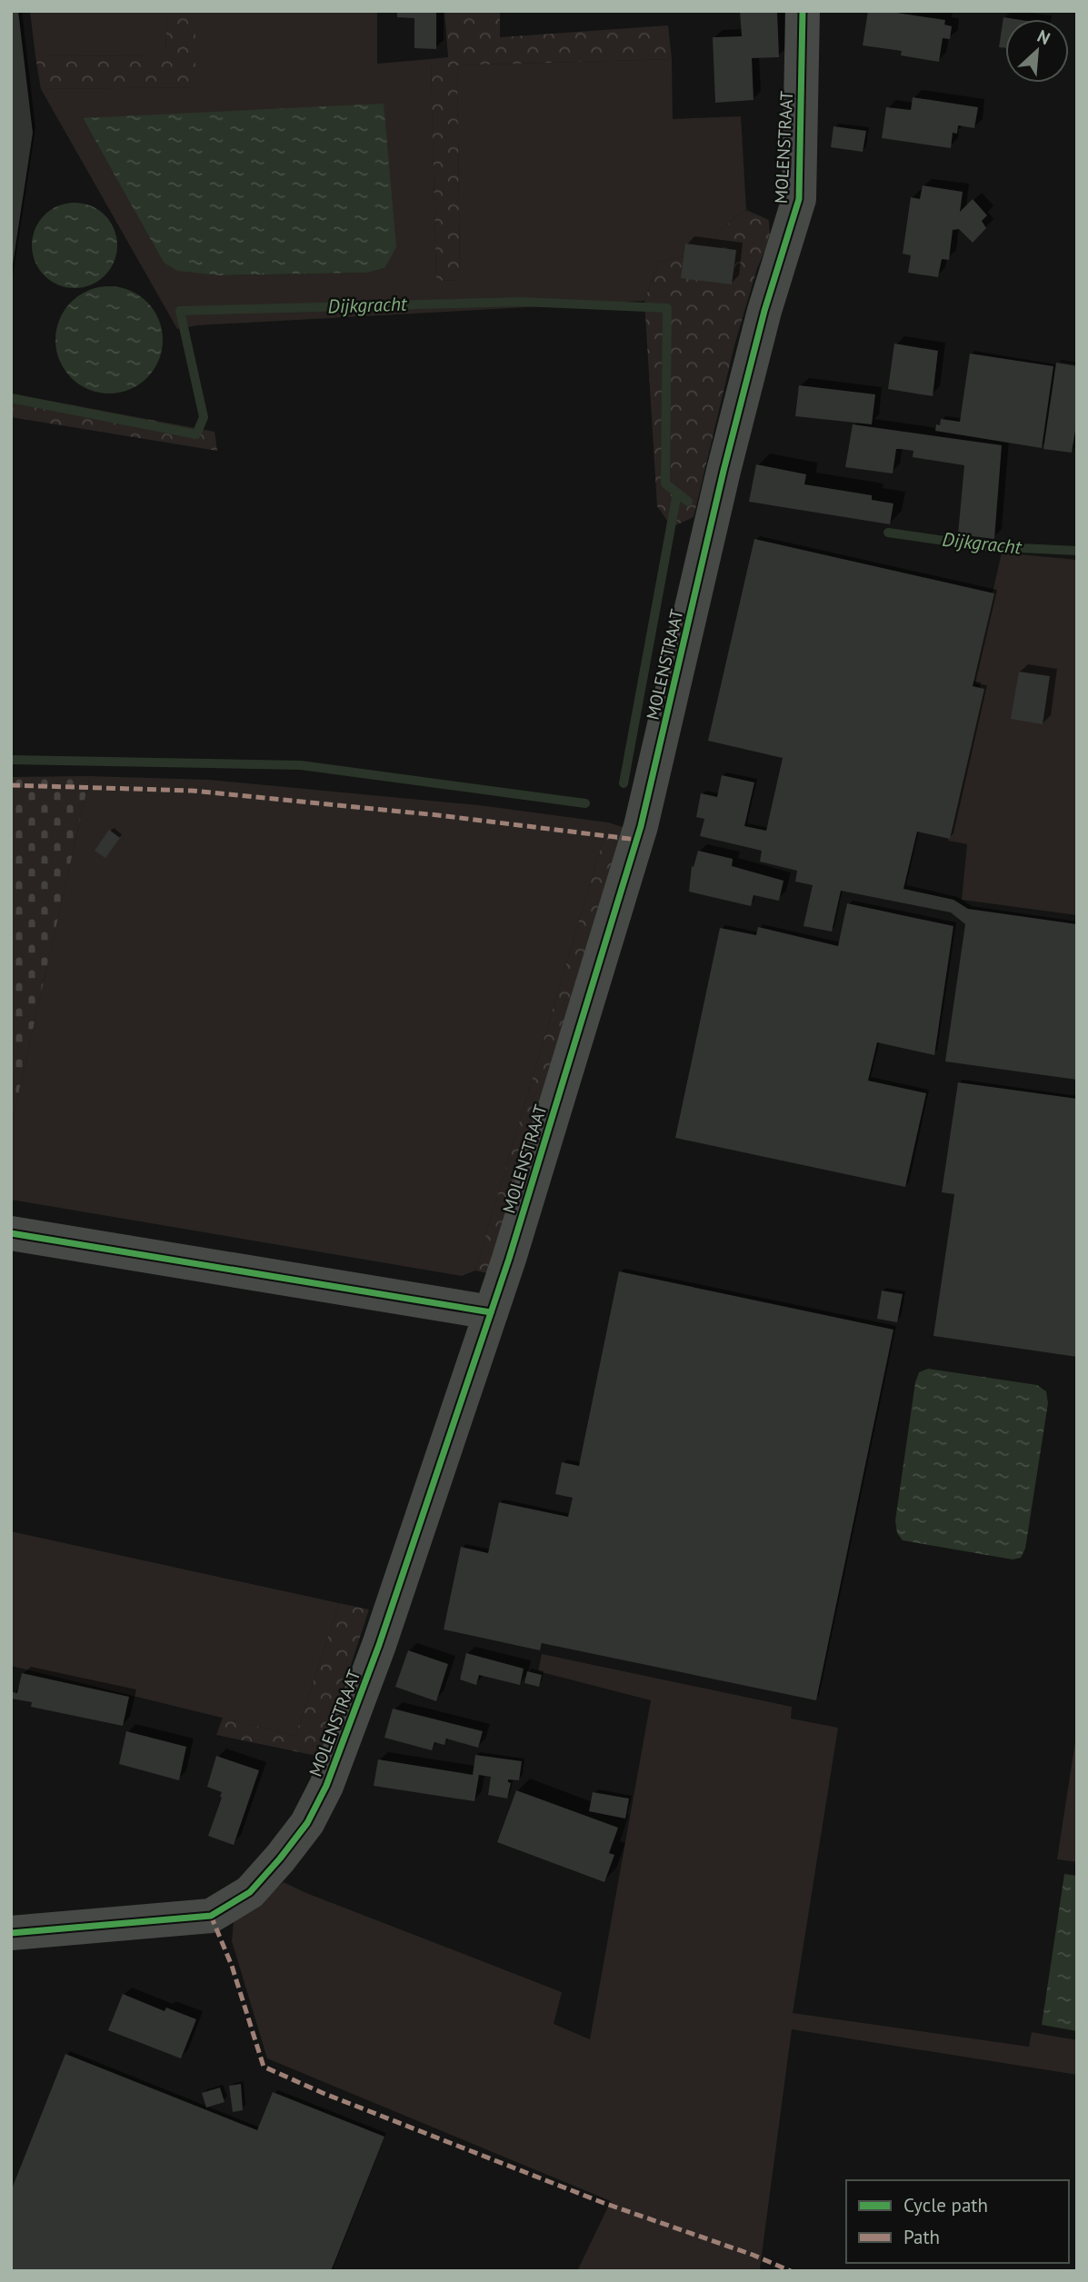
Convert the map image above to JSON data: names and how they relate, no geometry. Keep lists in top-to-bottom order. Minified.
{"streets":{"street":["MOLENSTRAAT"]},"water":["Dijkgracht"],"legend":["Cycle path","Path"],"north":"top right"}
